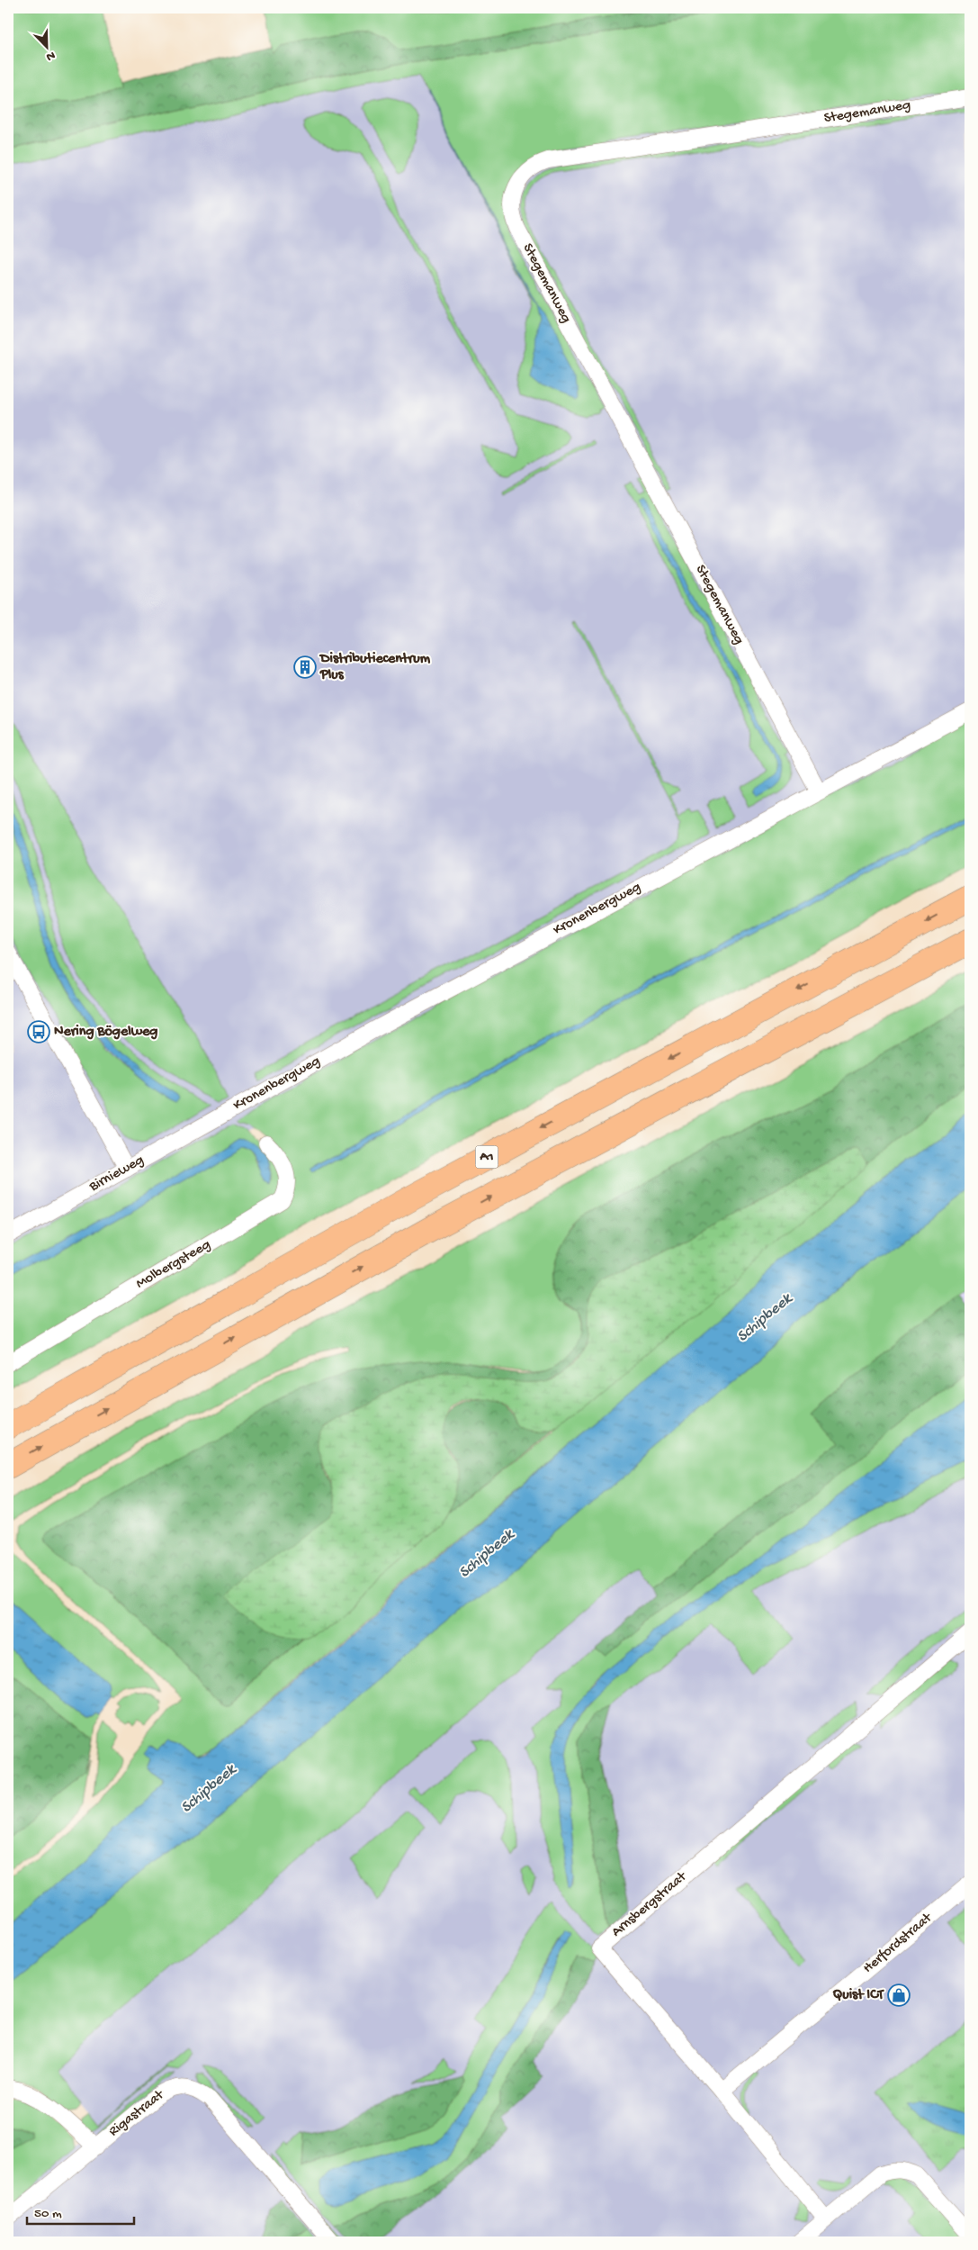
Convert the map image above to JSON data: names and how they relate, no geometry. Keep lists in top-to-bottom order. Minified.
{"streets":{"highway":["A1"],"street":["Stegemanweg","Kronenbergweg","Birnieweg","Molbergsteeg","Arnsbergstraat","Herfordstraat","Rigastraat"]},"crossings":[["Stegemanweg","Kronenbergweg"],["Kronenbergweg","Birnieweg"],["Arnsbergstraat","Herfordstraat"]],"water":["Schipbeek"],"places":{"building":["Distributiecentrum Plus"],"bus stop":["Nering Bögelweg"],"shop":["Quist ICT"]},"scale_bar":"50 m","north":"bottom right"}
